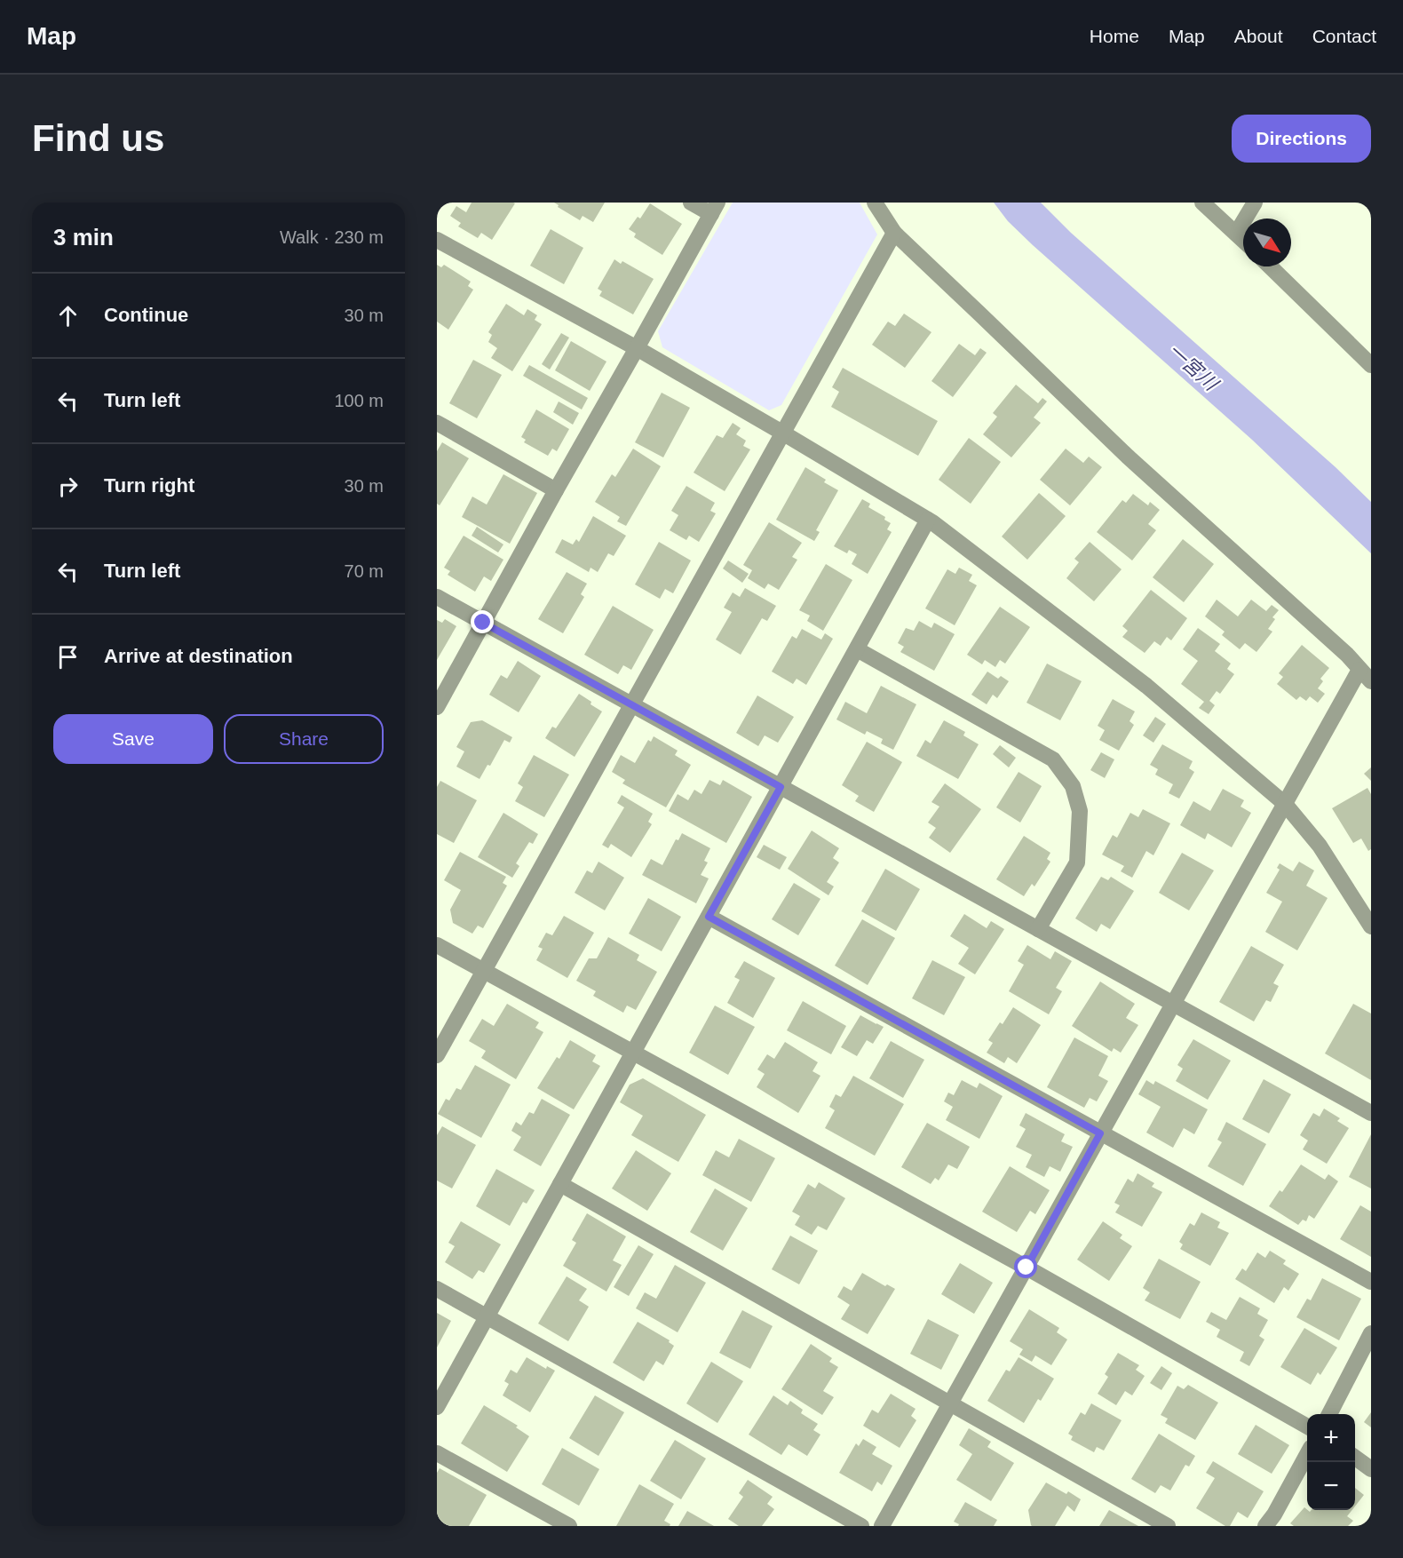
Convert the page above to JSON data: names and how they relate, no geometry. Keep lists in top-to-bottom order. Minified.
{"water":["一宮川"],"north":"bottom right","page":{"header":"Map","nav":["Home","Map","About","Contact"],"buttons":["Directions",["Save","Share"]],"title":"Find us","heading":["3 min","Walk · 230 m"],"list":[["Continue","30 m"],["Turn left","100 m"],["Turn right","30 m"],["Turn left","70 m"],"Arrive at destination"],"map_buttons":["+","−"]}}
